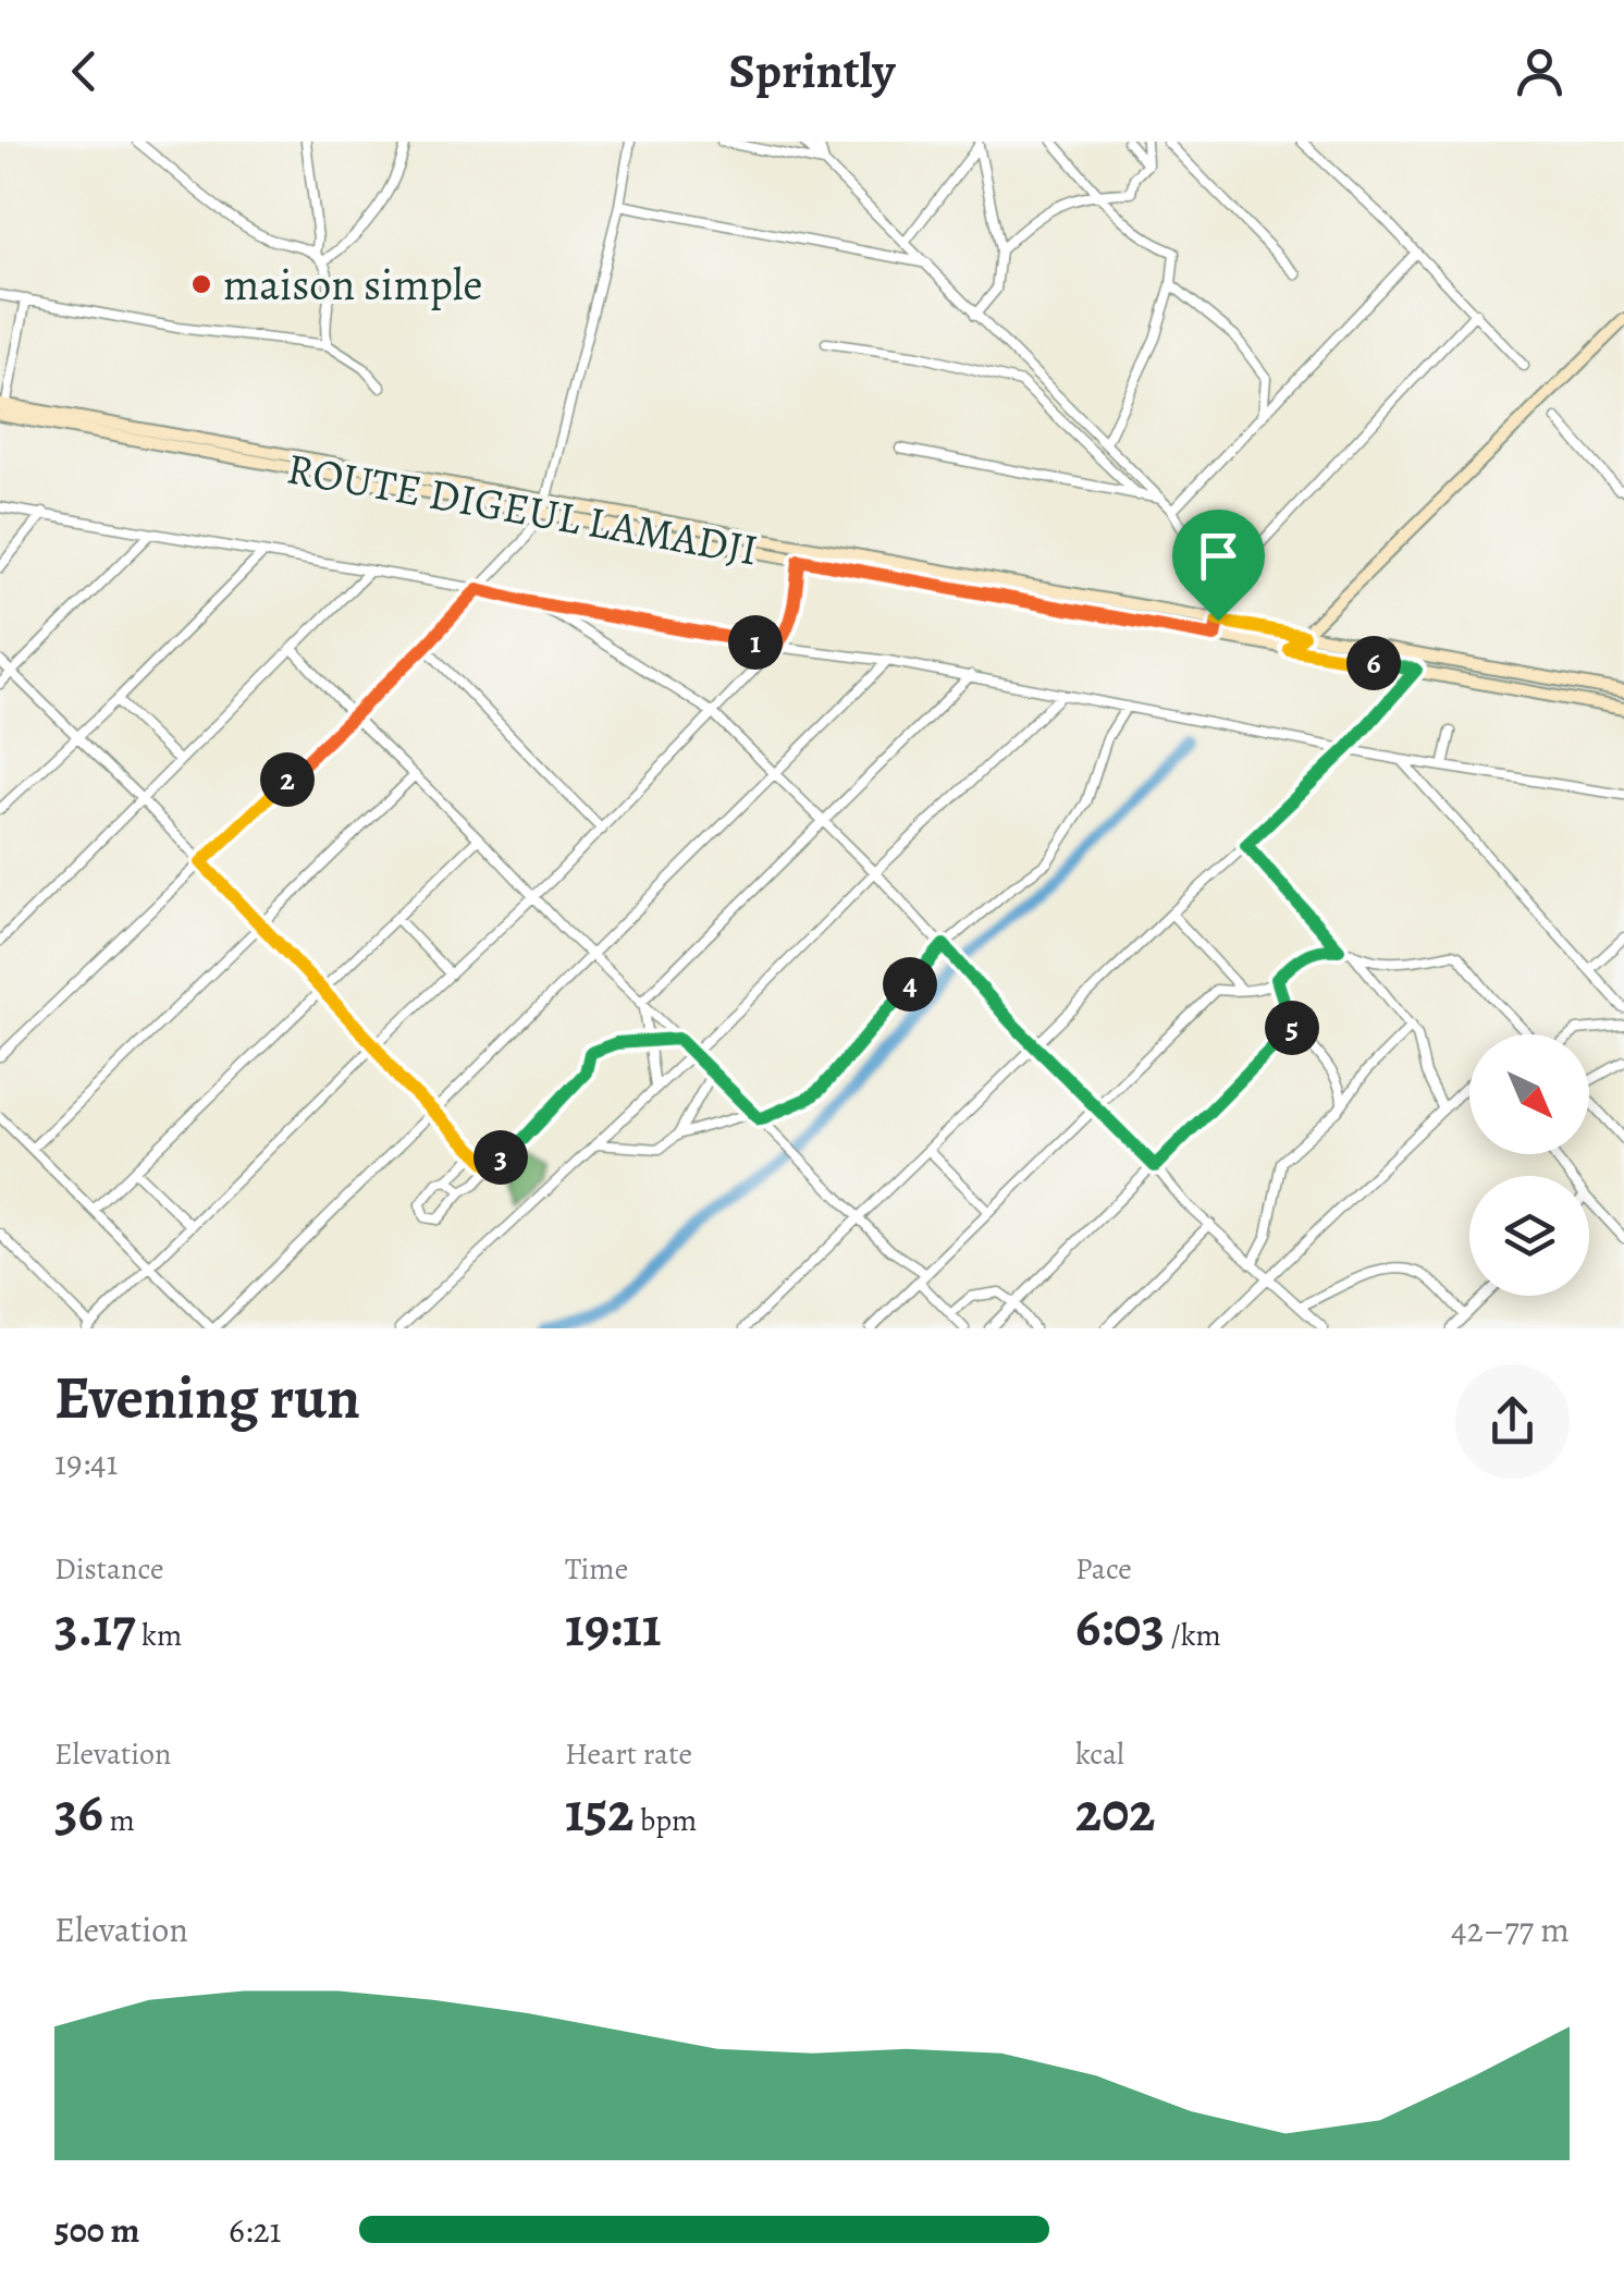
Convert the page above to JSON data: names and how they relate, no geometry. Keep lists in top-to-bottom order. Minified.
{"streets":{"main road":["ROUTE DIGEUL LAMADJI"]},"places":["maison simple"],"north":"bottom right","page":{"header":"Sprintly","pins":["1","6","2","4","5","3"],"heading":["Evening run","19:41"],"stats":[["Distance","3.17 km"],["Time","19:11"],["Pace","6:03 /km"],["Elevation","36 m"],["Heart rate","152 bpm"],["kcal","202"]],"chart":["Elevation","42–77 m"],"list":[{"name":"500 m","note":"6:21"}]}}
